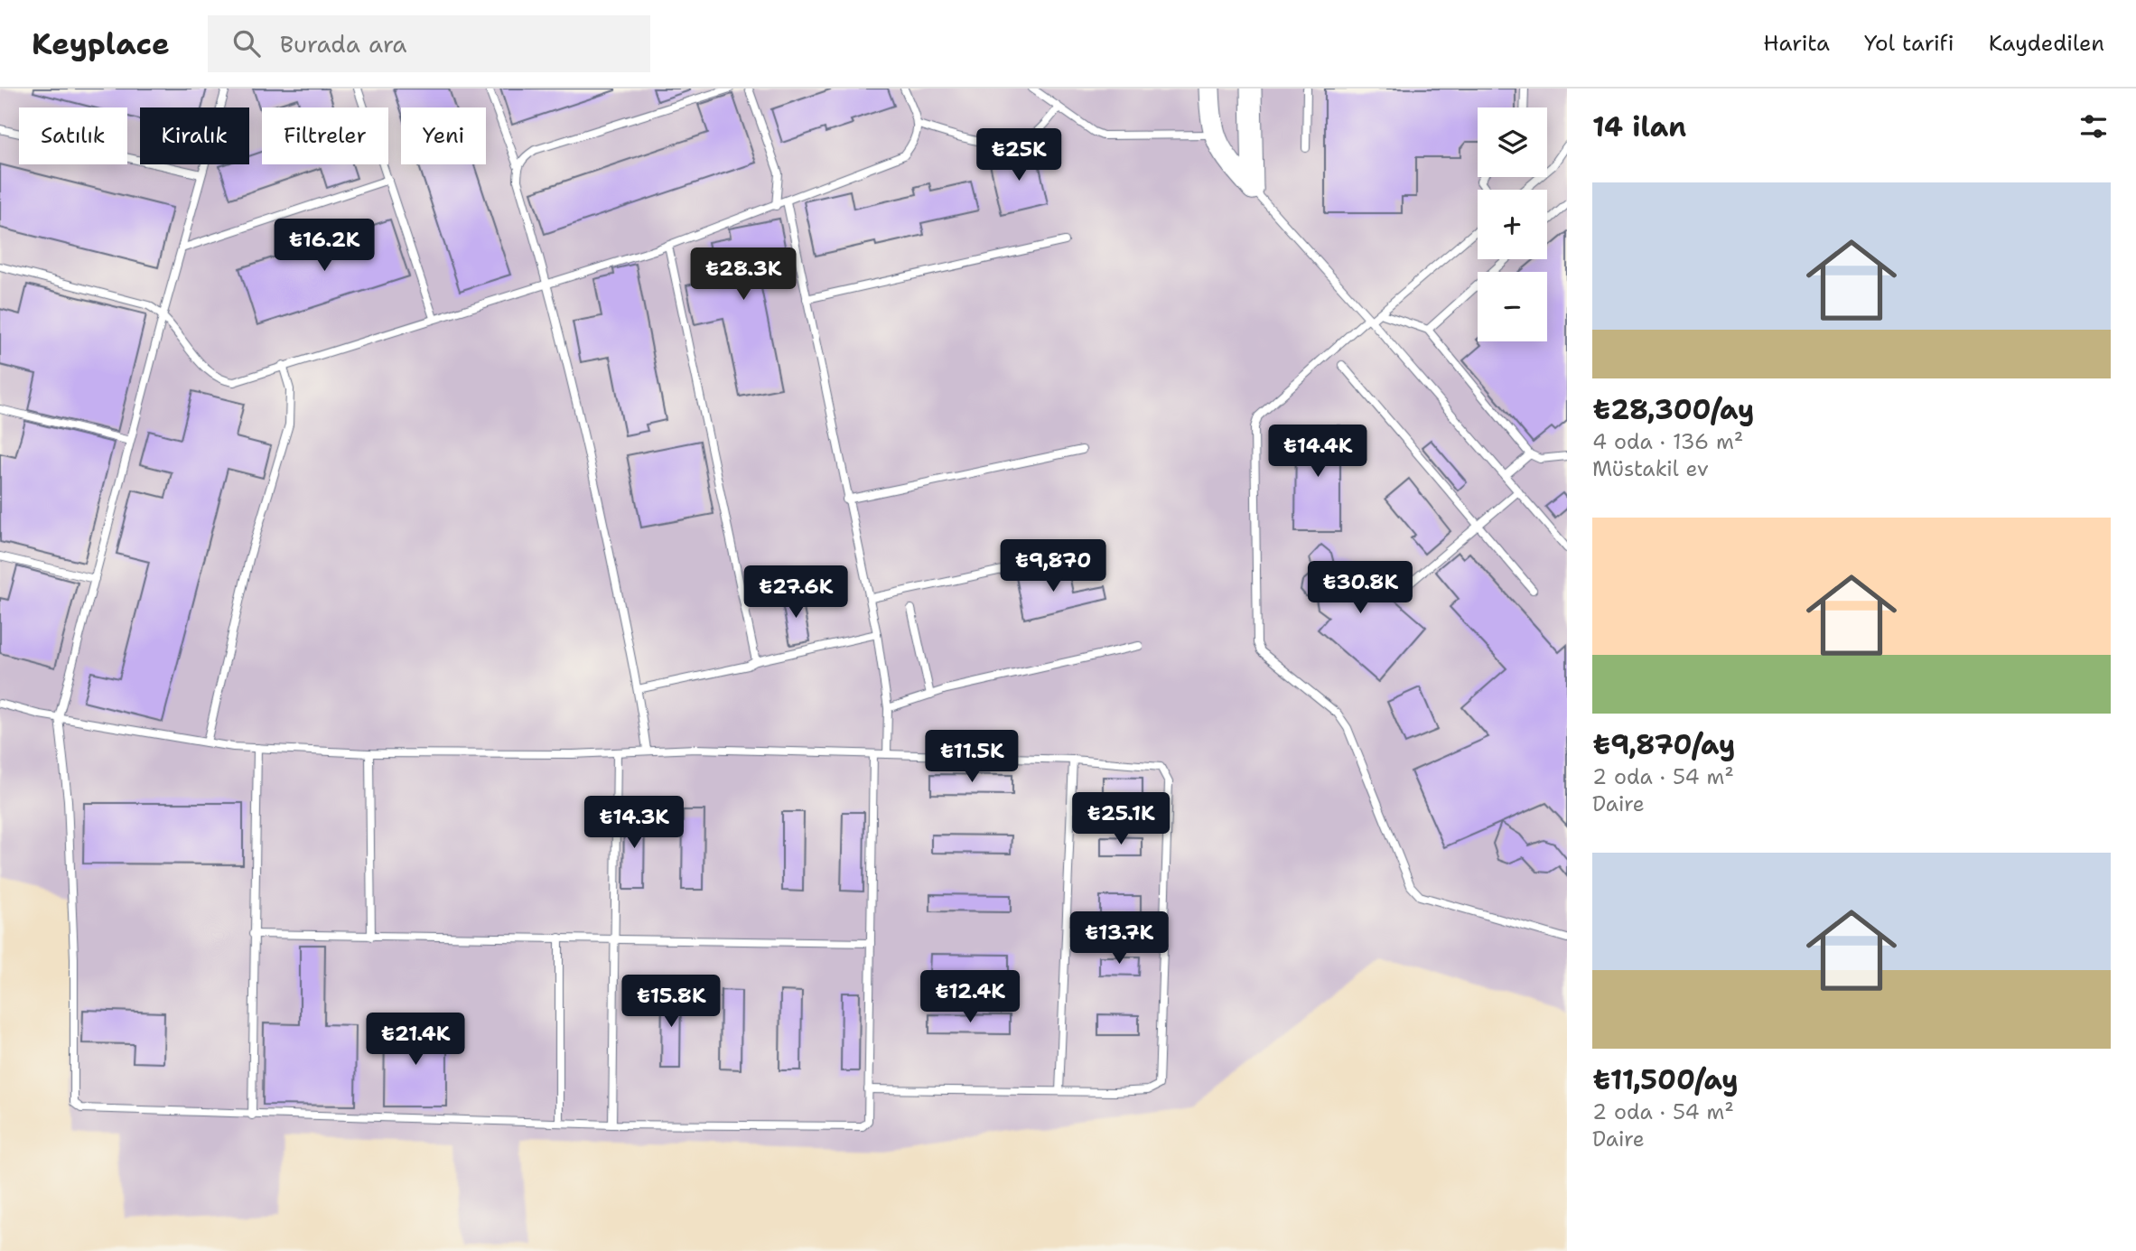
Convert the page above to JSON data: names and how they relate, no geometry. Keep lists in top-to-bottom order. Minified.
{"page":{"header":"Keyplace","search":"Burada ara","nav":["Harita","Yol tarifi","Kaydedilen"],"heading":"14 ilan","map_buttons":["+","−"],"chip":["Satılık","Kiralık","Filtreler","Yeni"],"price":["₺25K","₺16.2K","₺28.3K","₺14.4K","₺9,870","₺30.8K","₺27.6K","₺11.5K","₺25.1K","₺14.3K","₺13.7K","₺12.4K","₺15.8K","₺21.4K"],"list":[{"name":"₺28,300/ay","note":"4 oda · 136 m² · Müstakil ev"},{"name":"₺9,870/ay","note":"2 oda · 54 m² · Daire"},{"name":"₺11,500/ay","note":"2 oda · 54 m² · Daire"}]}}
